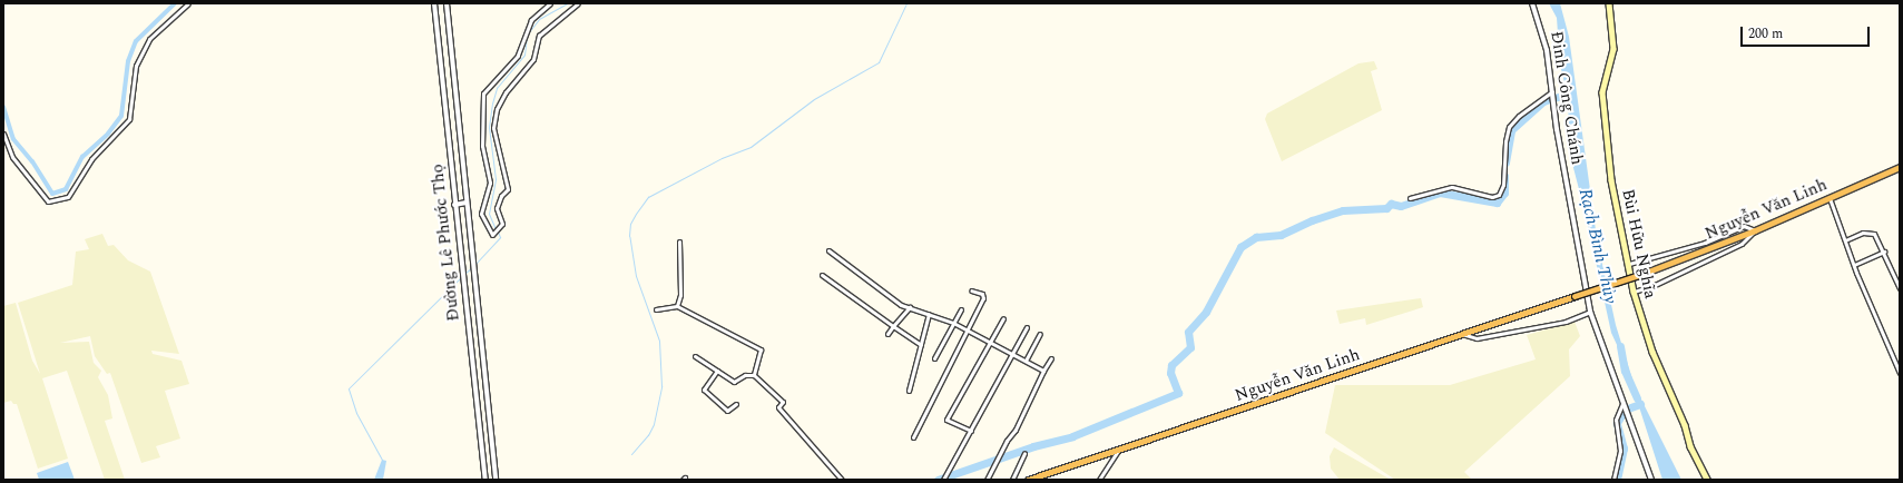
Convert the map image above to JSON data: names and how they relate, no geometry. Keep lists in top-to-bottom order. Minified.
{"streets":{"highway":["Nguyễn Văn Linh"],"main road":["Bùi Hữu Nghĩa"],"street":["Đinh Công Chánh","Đường Lê Phước Thọ"]},"water":["Rạch Bình Thủy"],"scale_bar":"200 m"}
